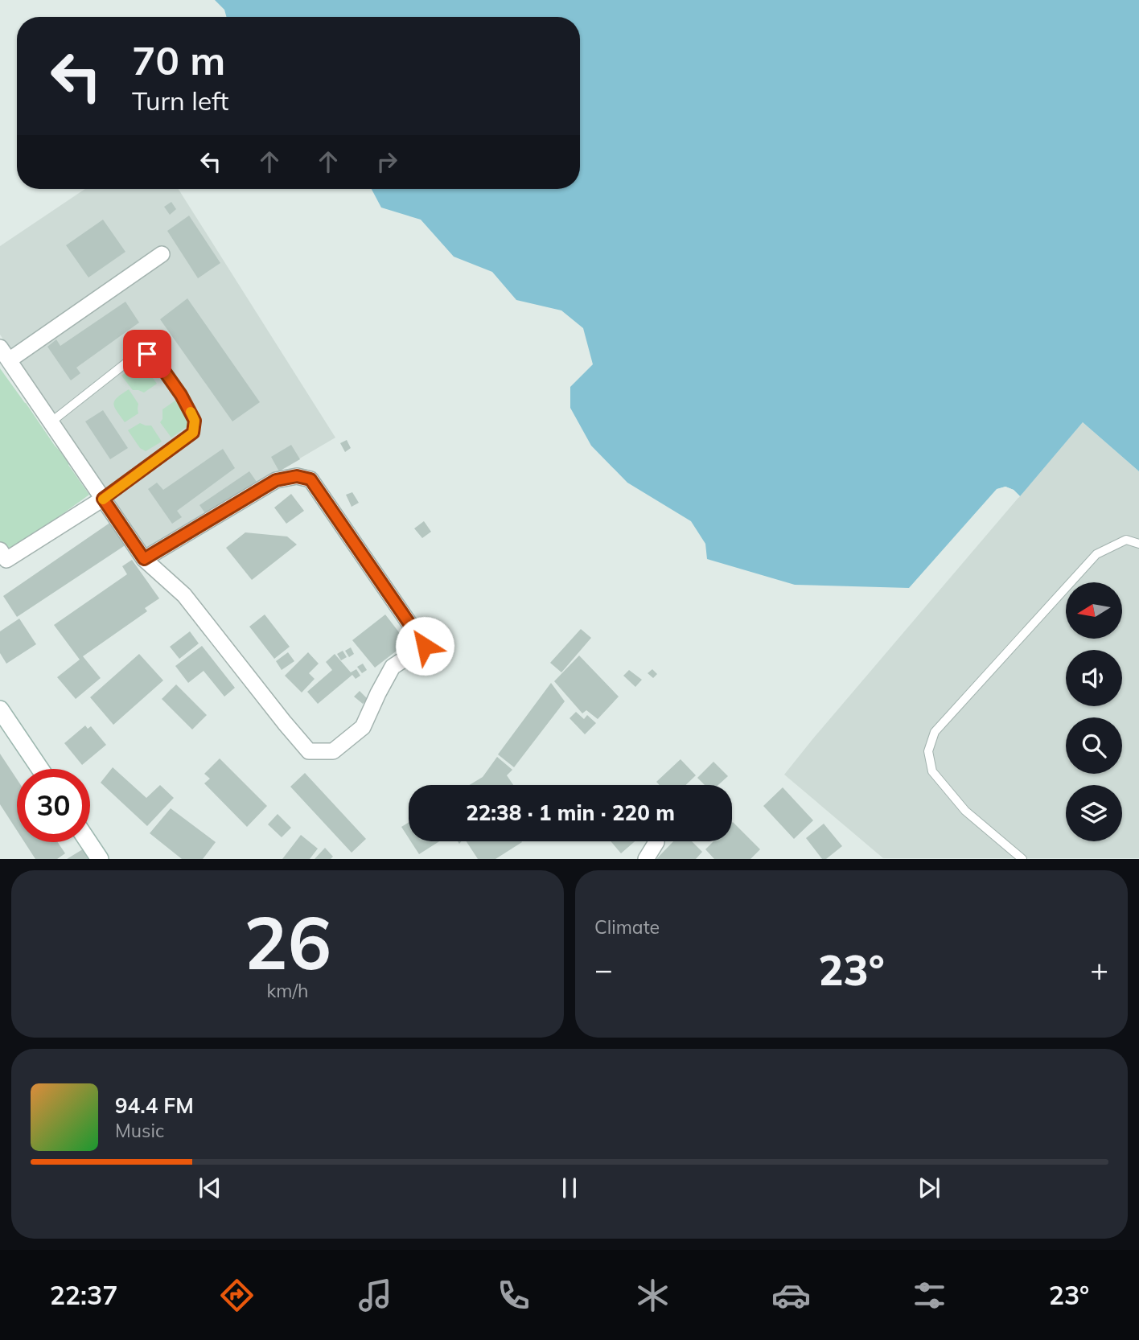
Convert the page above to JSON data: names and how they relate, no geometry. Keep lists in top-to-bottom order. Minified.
{"north":"left","page":{"turn":["70 m","Turn left"],"limit":"30","trip":"22:38 · 1 min · 220 m","tile":[["26","km/h"],"Climate"],"heat":["−","23°","+"],"song":["94.4 FM","Music"],"tabs":["22:37","23°"]}}
